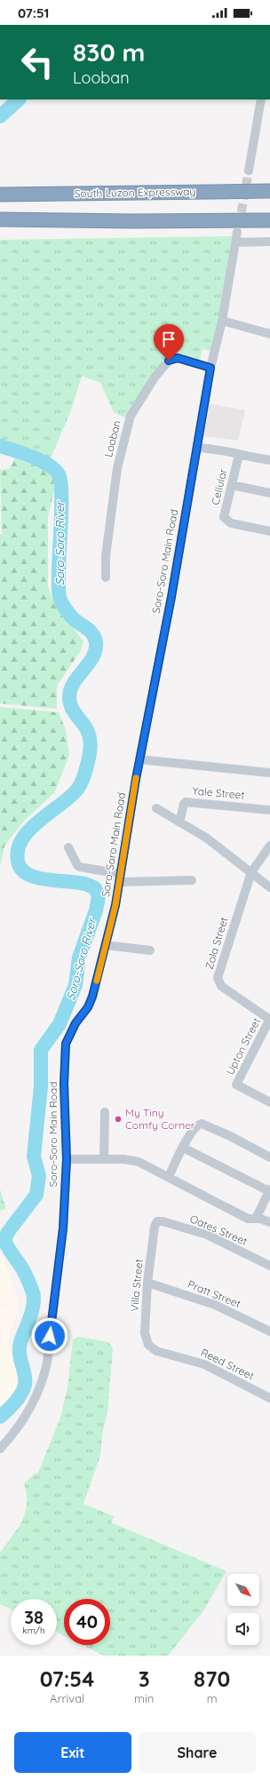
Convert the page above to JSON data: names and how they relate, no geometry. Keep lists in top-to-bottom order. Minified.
{"streets":{"highway":["South Luzon Expressway"],"street":["Looban","Cellular","Soro-Soro Main Road","Yale Street","Zola Street","Upton Street","Oates Street","Villa Street","Pratt Street","Reed Street"]},"crossings":[["Looban","Soro-Soro Main Road"],["Zola Street","Upton Street"],["Oates Street","Villa Street"],["Villa Street","Pratt Street"],["Villa Street","Reed Street"]],"water":["Soro-Soro River"],"places":["My Tiny Comfy Corner"],"north":"bottom right","page":{"status":"07:51","turn":["830 m","Looban"],"speed":"38 km/h","limit":"40","eta":["07:54","Arrival","3","min","870","m"],"buttons":["Exit","Share"]}}
